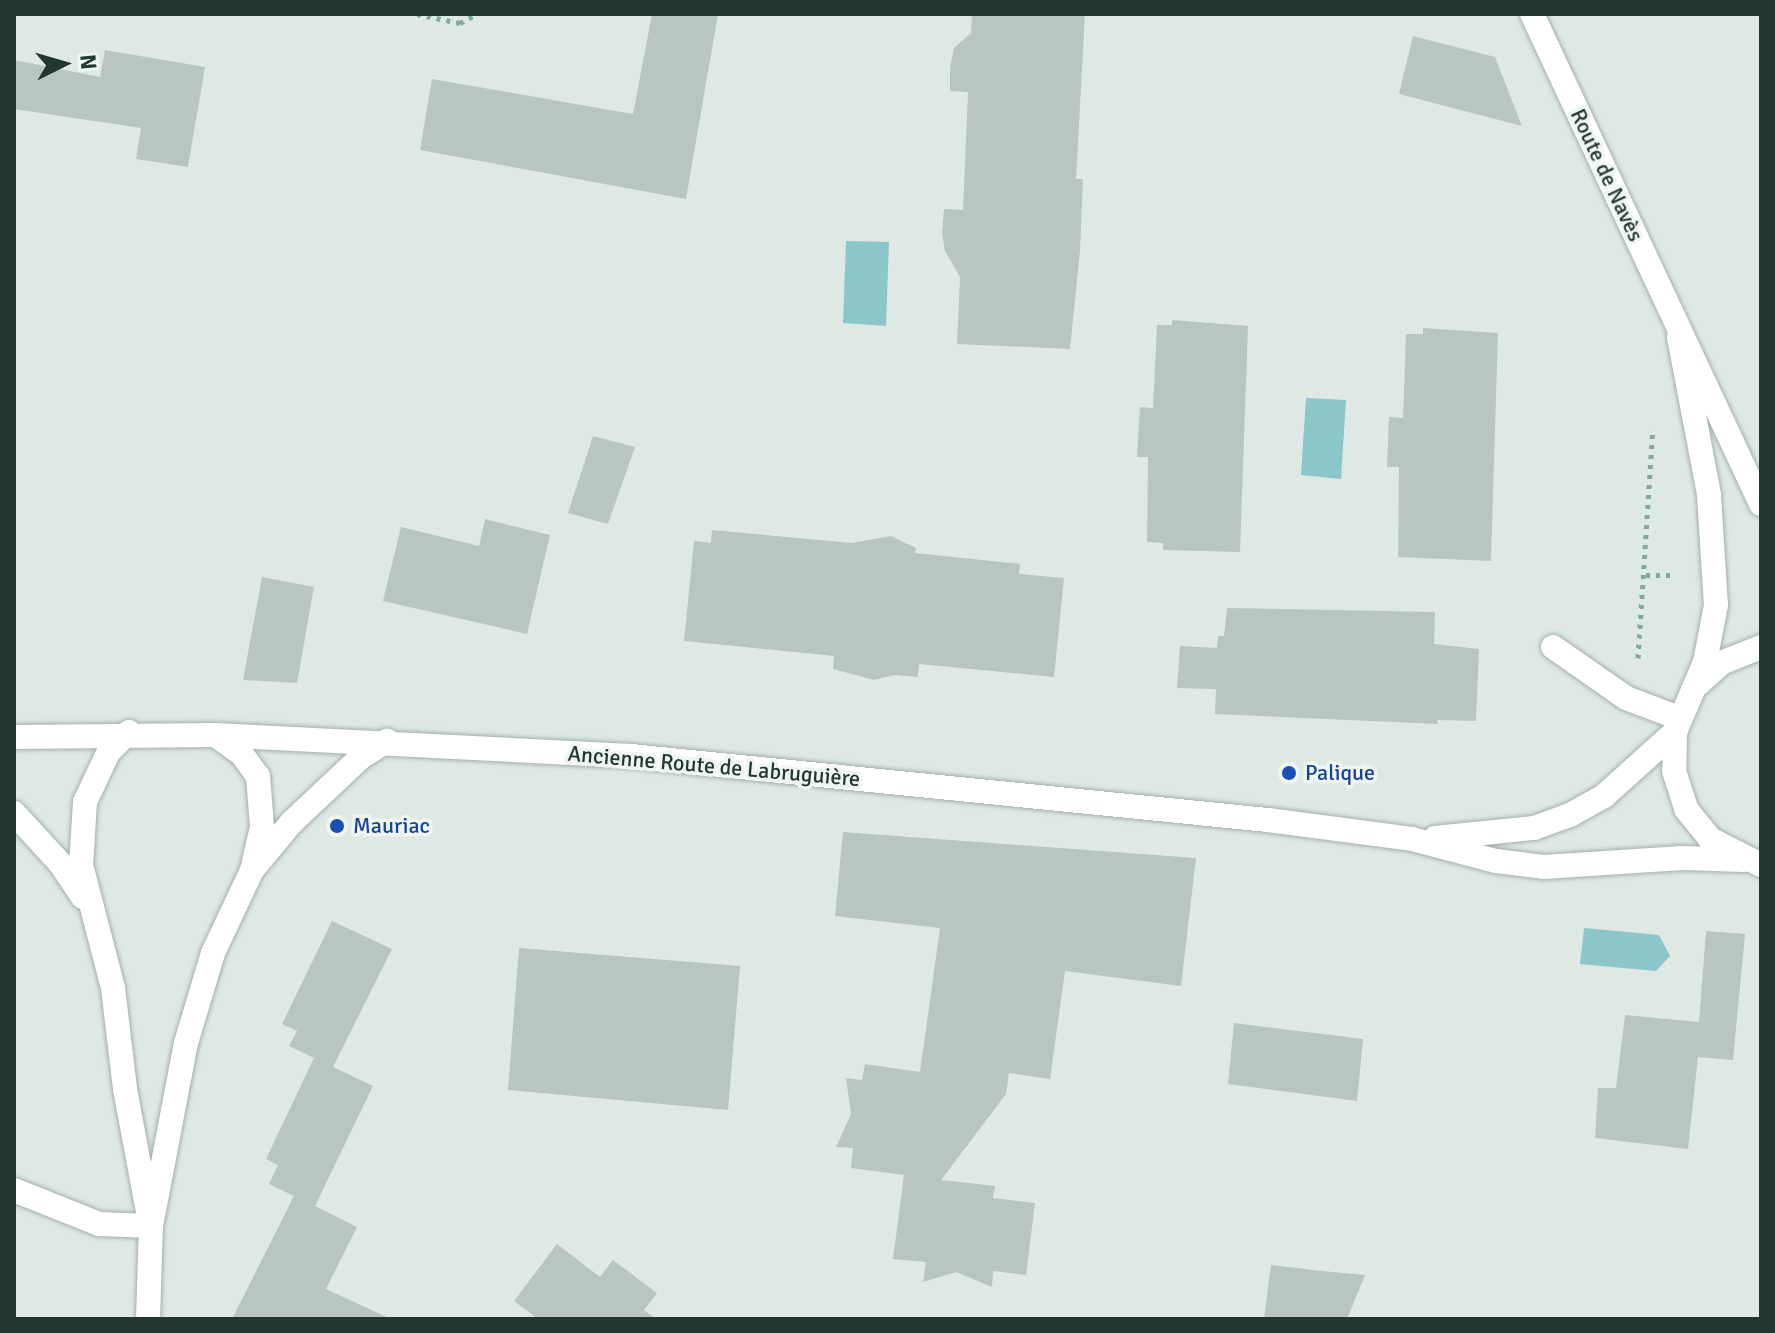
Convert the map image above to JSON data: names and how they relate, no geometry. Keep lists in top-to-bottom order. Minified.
{"streets":{"street":["Route de Navès","Ancienne Route de Labruguière"]},"places":["Palique","Mauriac"],"north":"right"}
